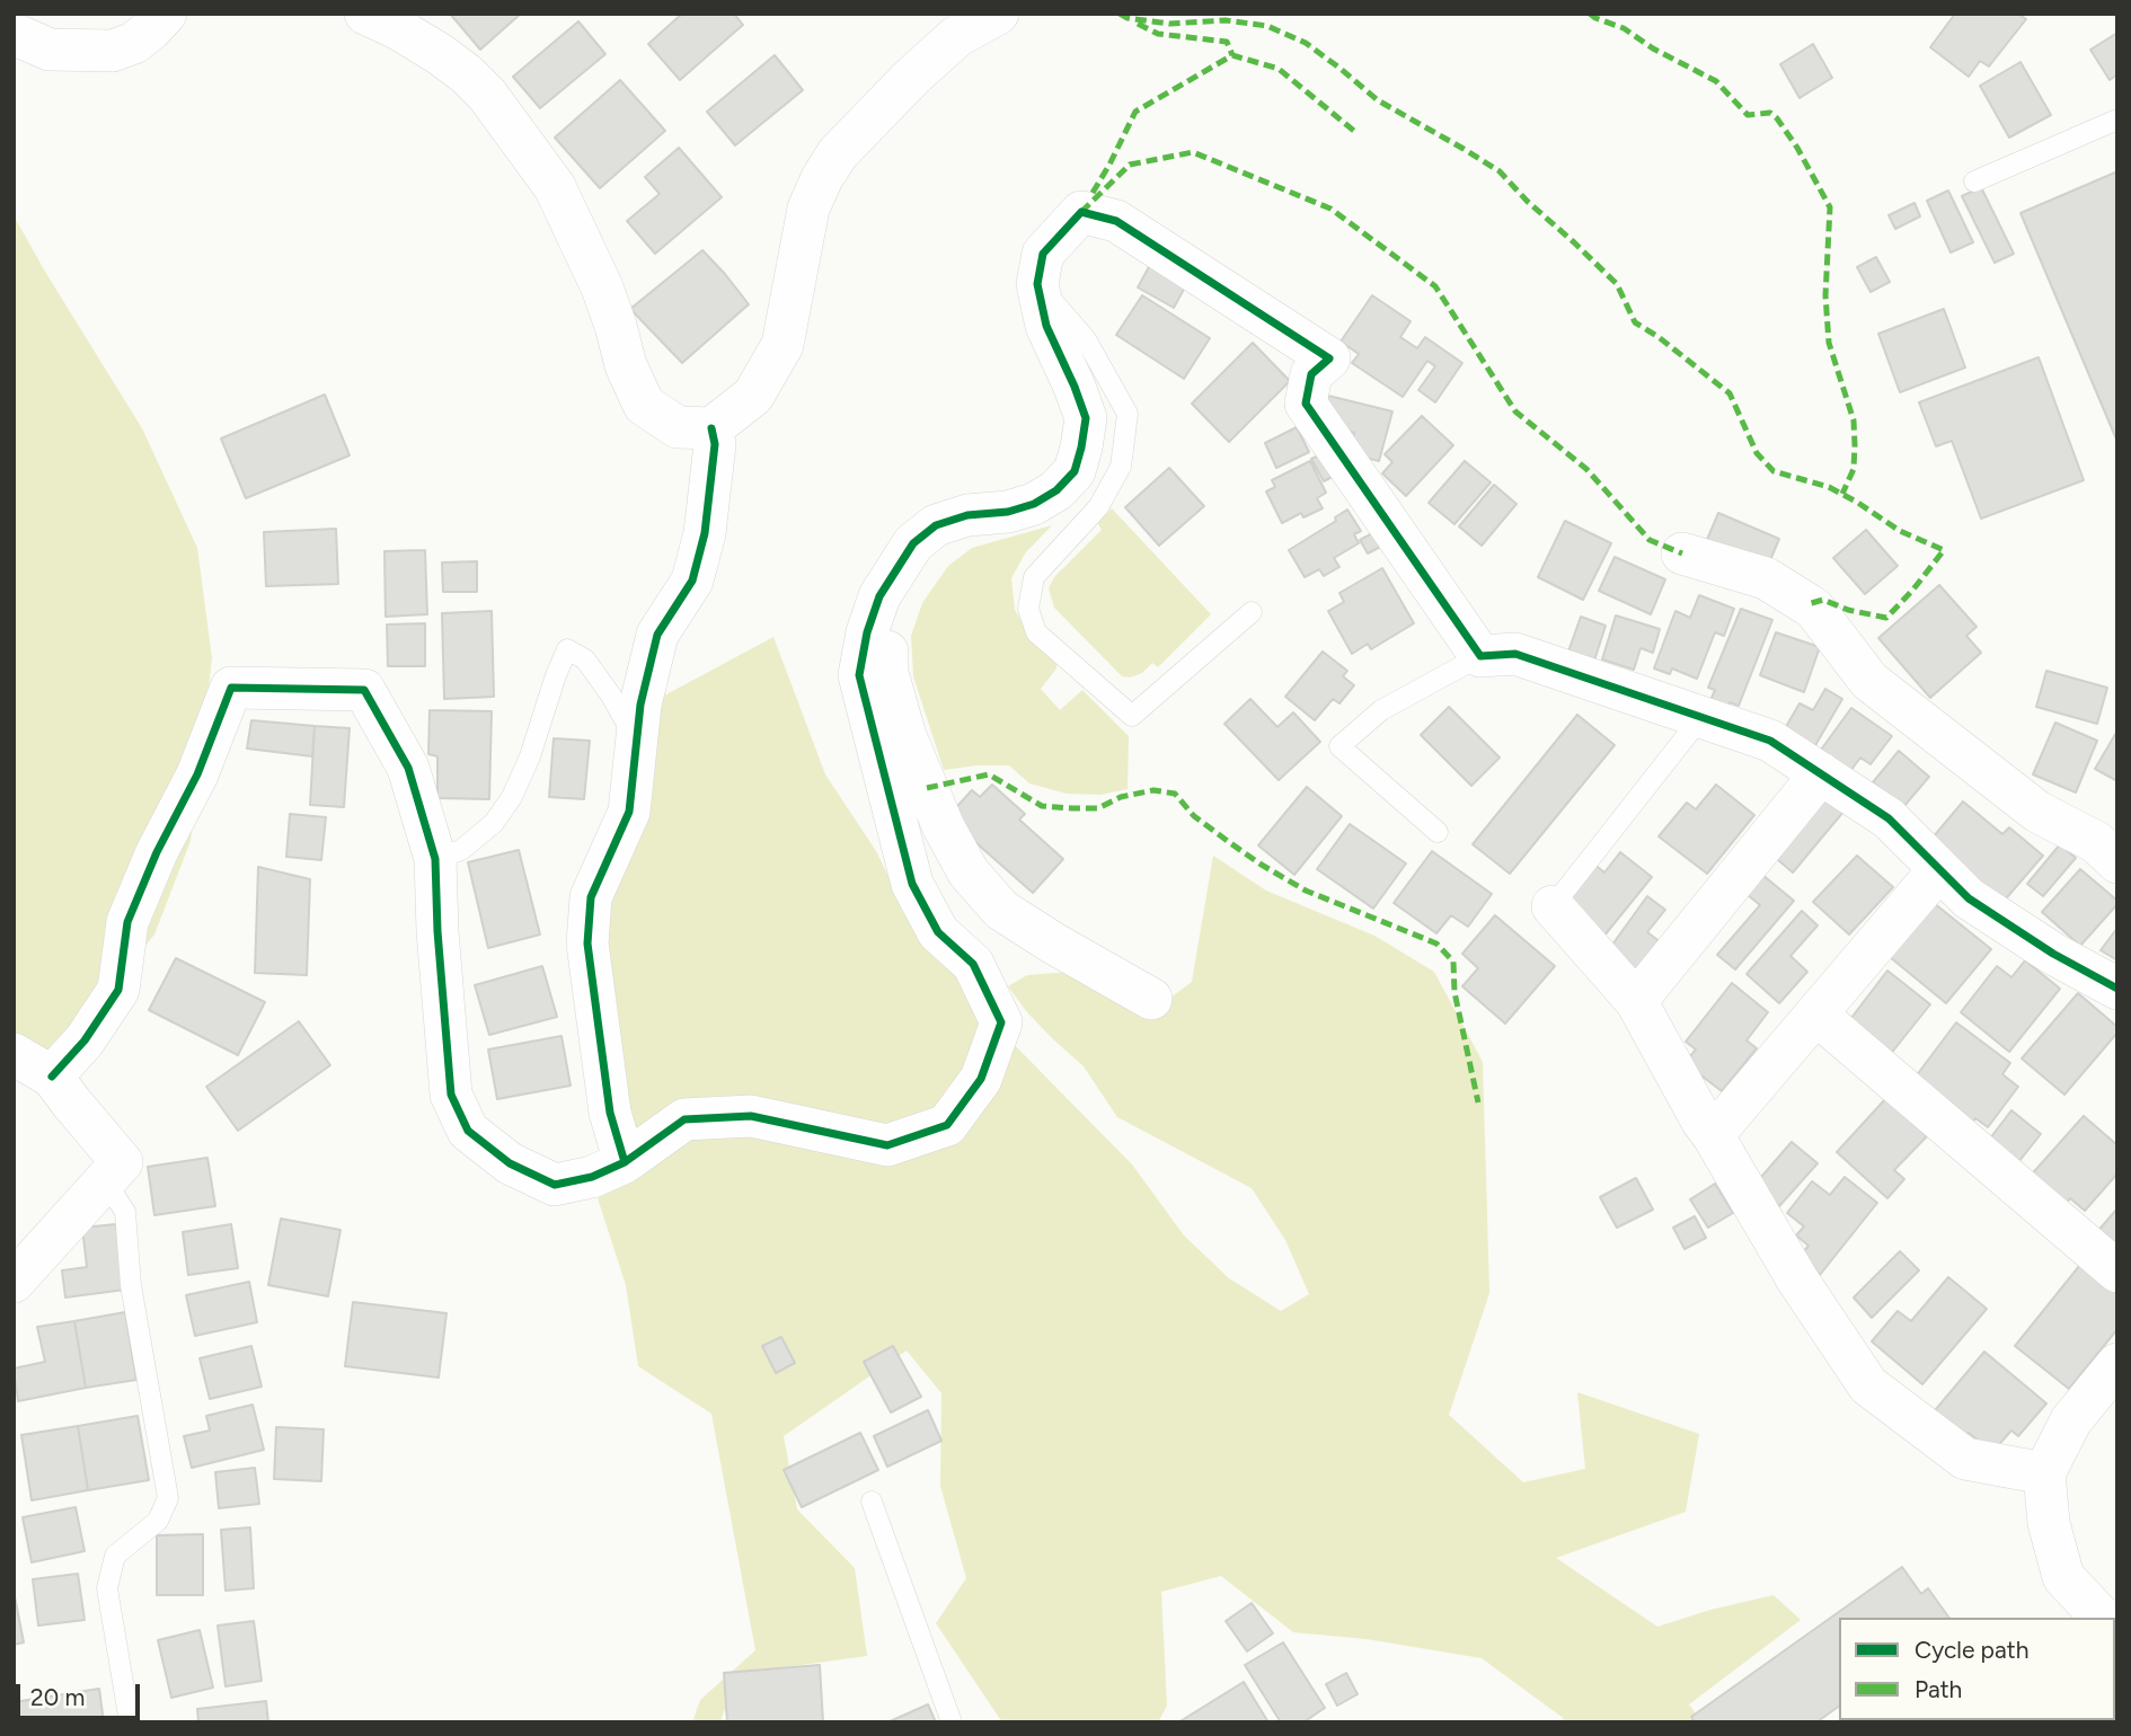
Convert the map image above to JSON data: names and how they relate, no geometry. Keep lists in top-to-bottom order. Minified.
{"legend":["Cycle path","Path"],"scale_bar":"20 m"}
